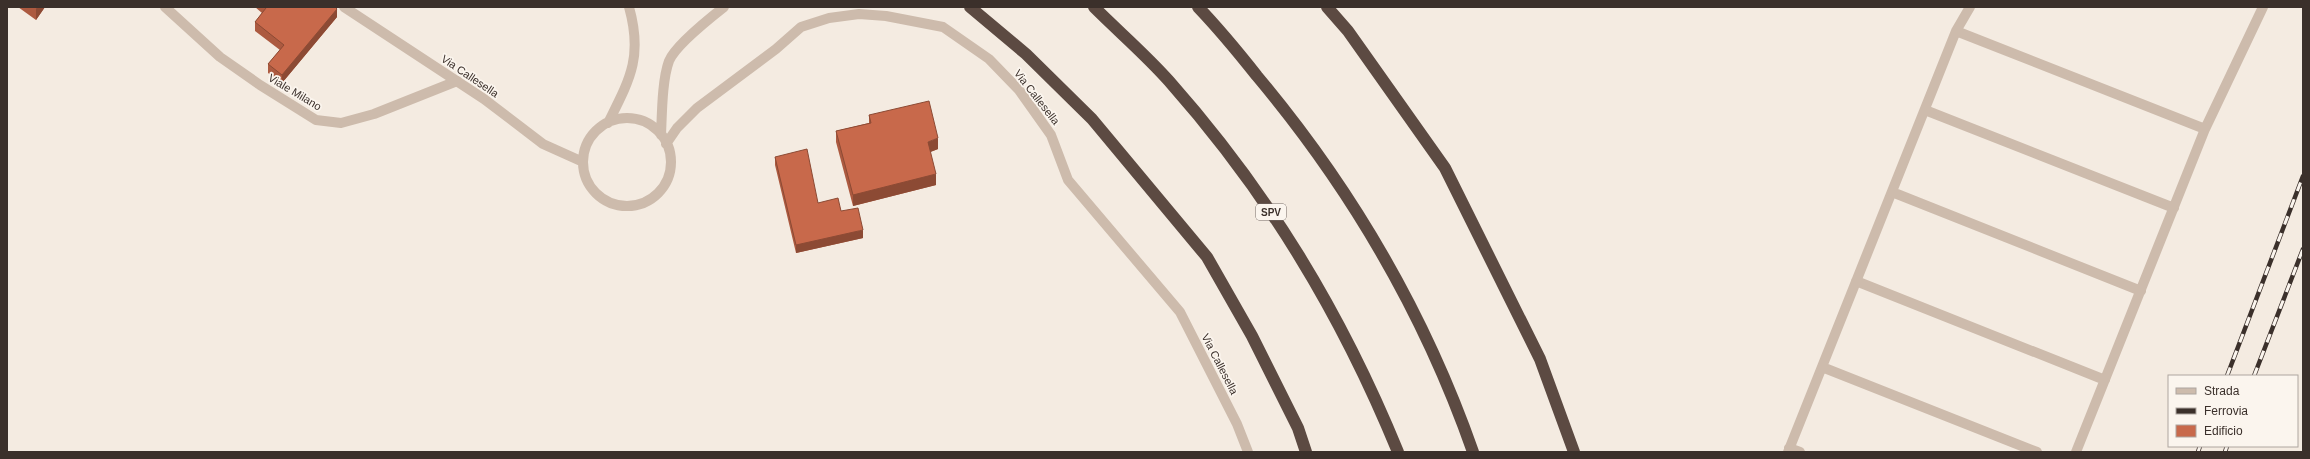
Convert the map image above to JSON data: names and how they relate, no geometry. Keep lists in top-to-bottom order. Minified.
{"streets":{"highway":["SPV"],"street":["Via Callesella","Viale Milano"]},"crossings":[["Via Callesella","Viale Milano"]],"legend":["Strada","Ferrovia","Edificio"]}
